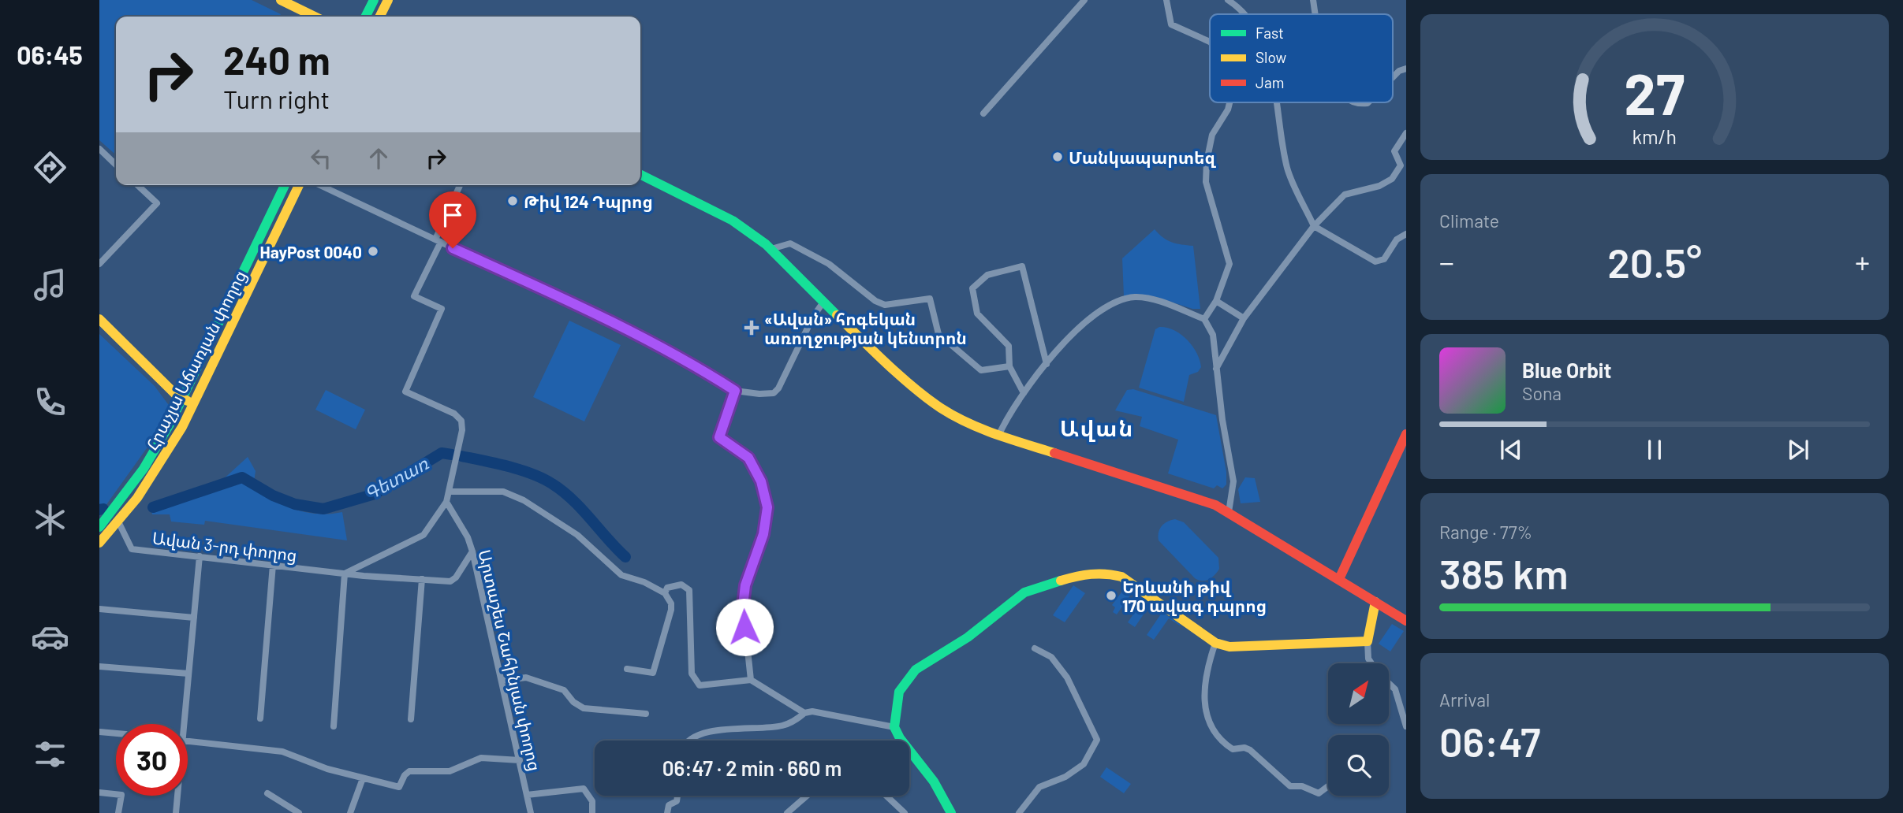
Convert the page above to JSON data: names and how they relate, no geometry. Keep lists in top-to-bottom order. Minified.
{"streets":{"main road":["Հրաչյա Աճառյան փողոց"],"street":["Ավան 3-րդ փողոց","Արտաշես Շահինյան փողոց"]},"crossings":[["Հրաչյա Աճառյան փողոց","Ավան 3-րդ փողոց"],["Ավան 3-րդ փողոց","Արտաշես Շահինյան փողոց"]],"districts":["Ավան"],"water":["Գետառ"],"places":{"other":["Մանկապարտեզ","Թիվ 124 Դպրոց","HayPost 0040","Երևանի թիվ 170 ավագ դպրոց"],"health":["«Ավան» հոգեկան առողջության կենտրոն"]},"legend":["Fast","Slow","Jam"],"north":"top right","page":{"tabs":"06:45","turn":["240 m","Turn right"],"tile":["Climate",["Range · 77%","385 km"],["Arrival","06:47"]],"heat":["−","20.5°","+"],"song":["Blue Orbit","Sona"],"limit":"30","trip":"06:47 · 2 min · 660 m","gauge":["27","km/h"]}}
